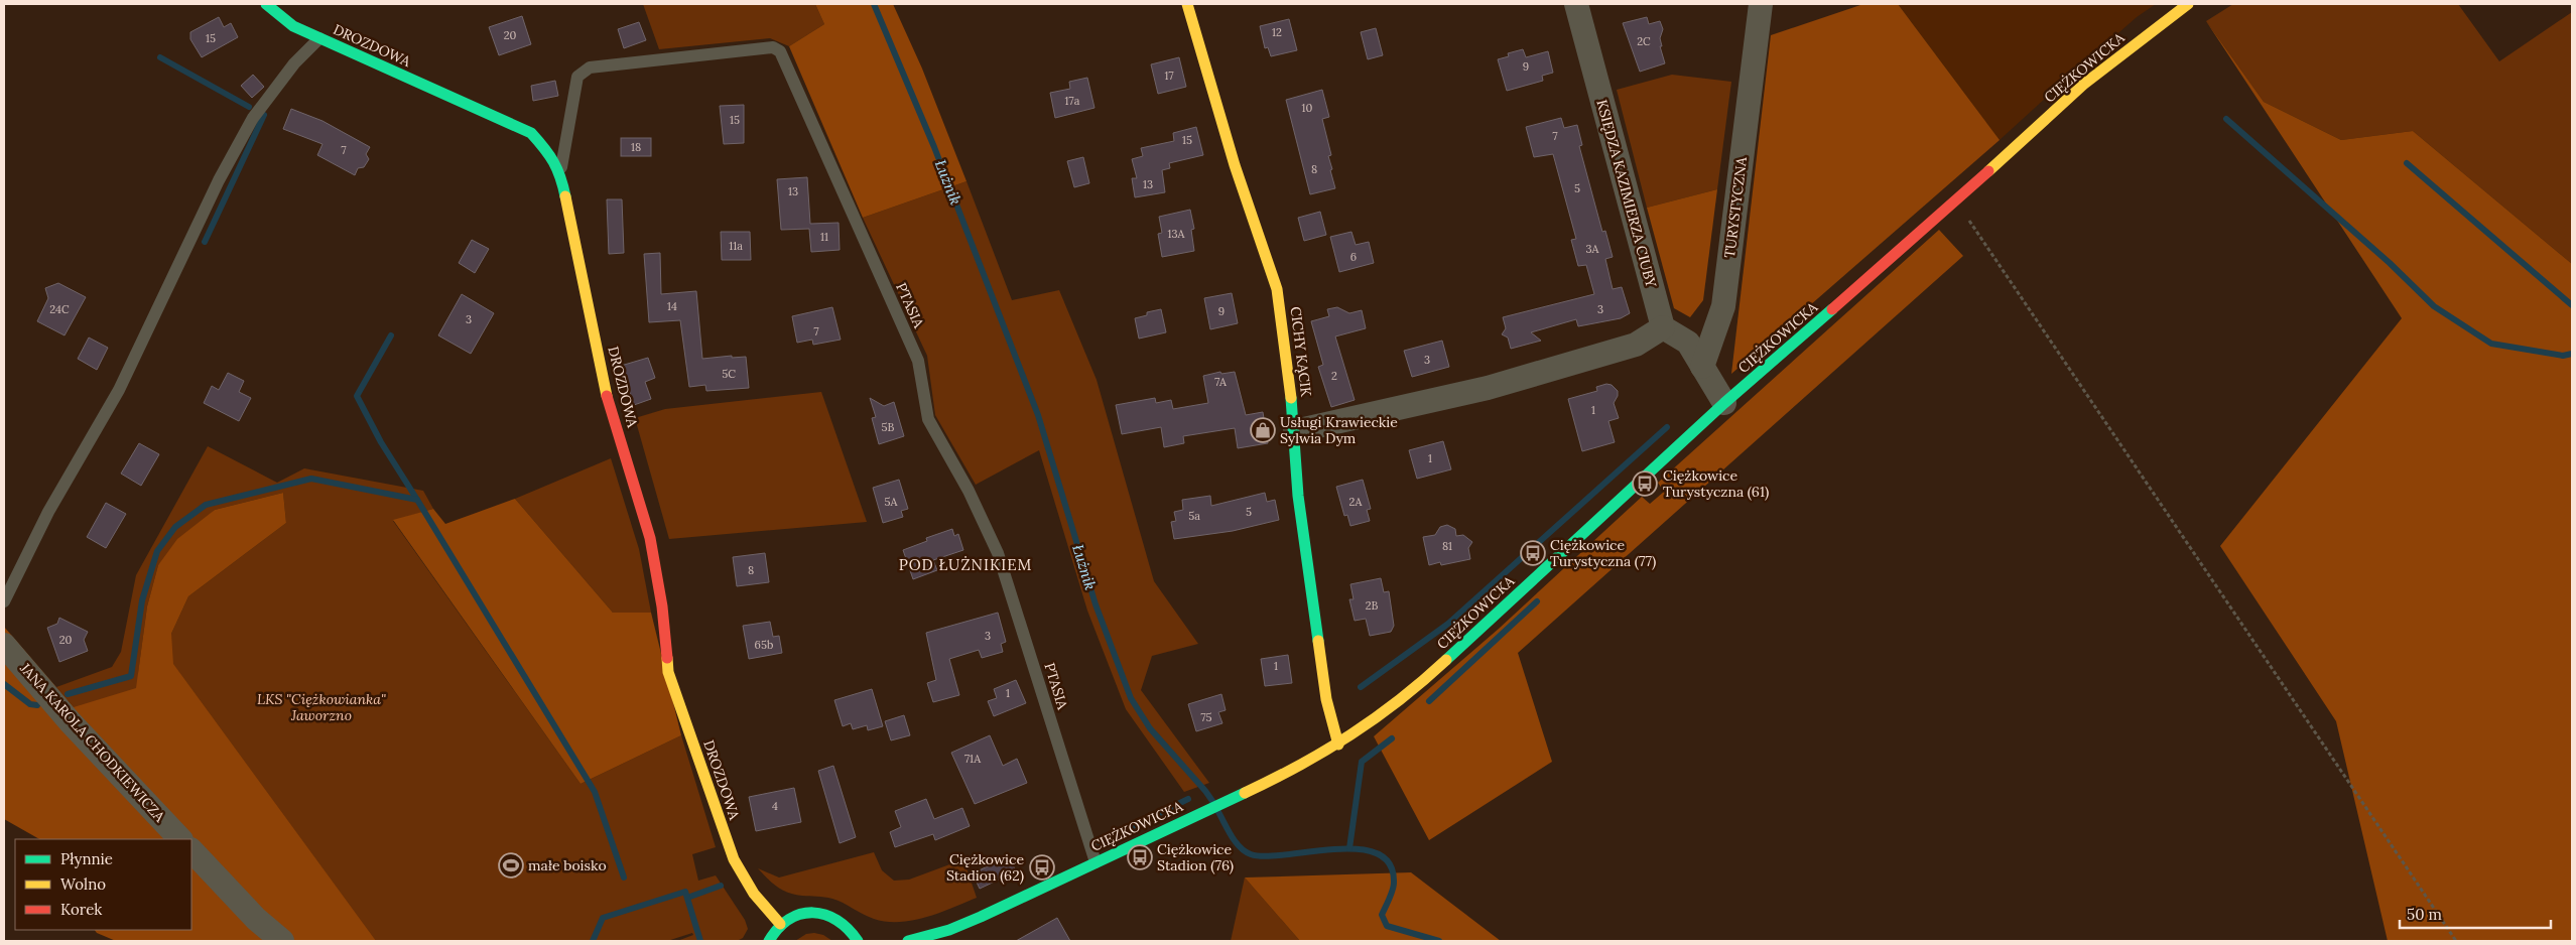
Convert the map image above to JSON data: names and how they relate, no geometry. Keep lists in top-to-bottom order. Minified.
{"streets":{"street":["DROZDOWA","CIĘŻKOWICKA","KSIĘDZA KAZIMIERZA CIUBY","TURYSTYCZNA","CICHY KĄCIK","JANA KAROLA CHODKIEWICZA"],"lane":["PTASIA"]},"crossings":[["DROZDOWA","PTASIA"],["CIĘŻKOWICKA","PTASIA"],["CIĘŻKOWICKA","CICHY KĄCIK"]],"districts":["POD ŁUŻNIKIEM"],"water":["Łużnik"],"parks":["LKS \"Ciężkowianka\" Jaworzno"],"places":{"shop":["Usługi Krawieckie Sylwia Dym"],"bus stop":["Ciężkowice Turystyczna (61)","Ciężkowice Turystyczna (77)","Ciężkowice Stadion (76)","Ciężkowice Stadion (62)"],"sports":["małe boisko"]},"house_numbers":["12","20","15","2C","9","17","17a","10","15","7","15","18","7","8","13","5","13","13A","11","11a","3A","6","14","24C","3","9","3","7","3","5C","2","7A","1","5B","1","5A","2A","5","5a","81","8","2B","3","20","65b","1","1","75","71A","4"],"legend":["Płynnie","Wolno","Korek"],"scale_bar":"50 m"}
